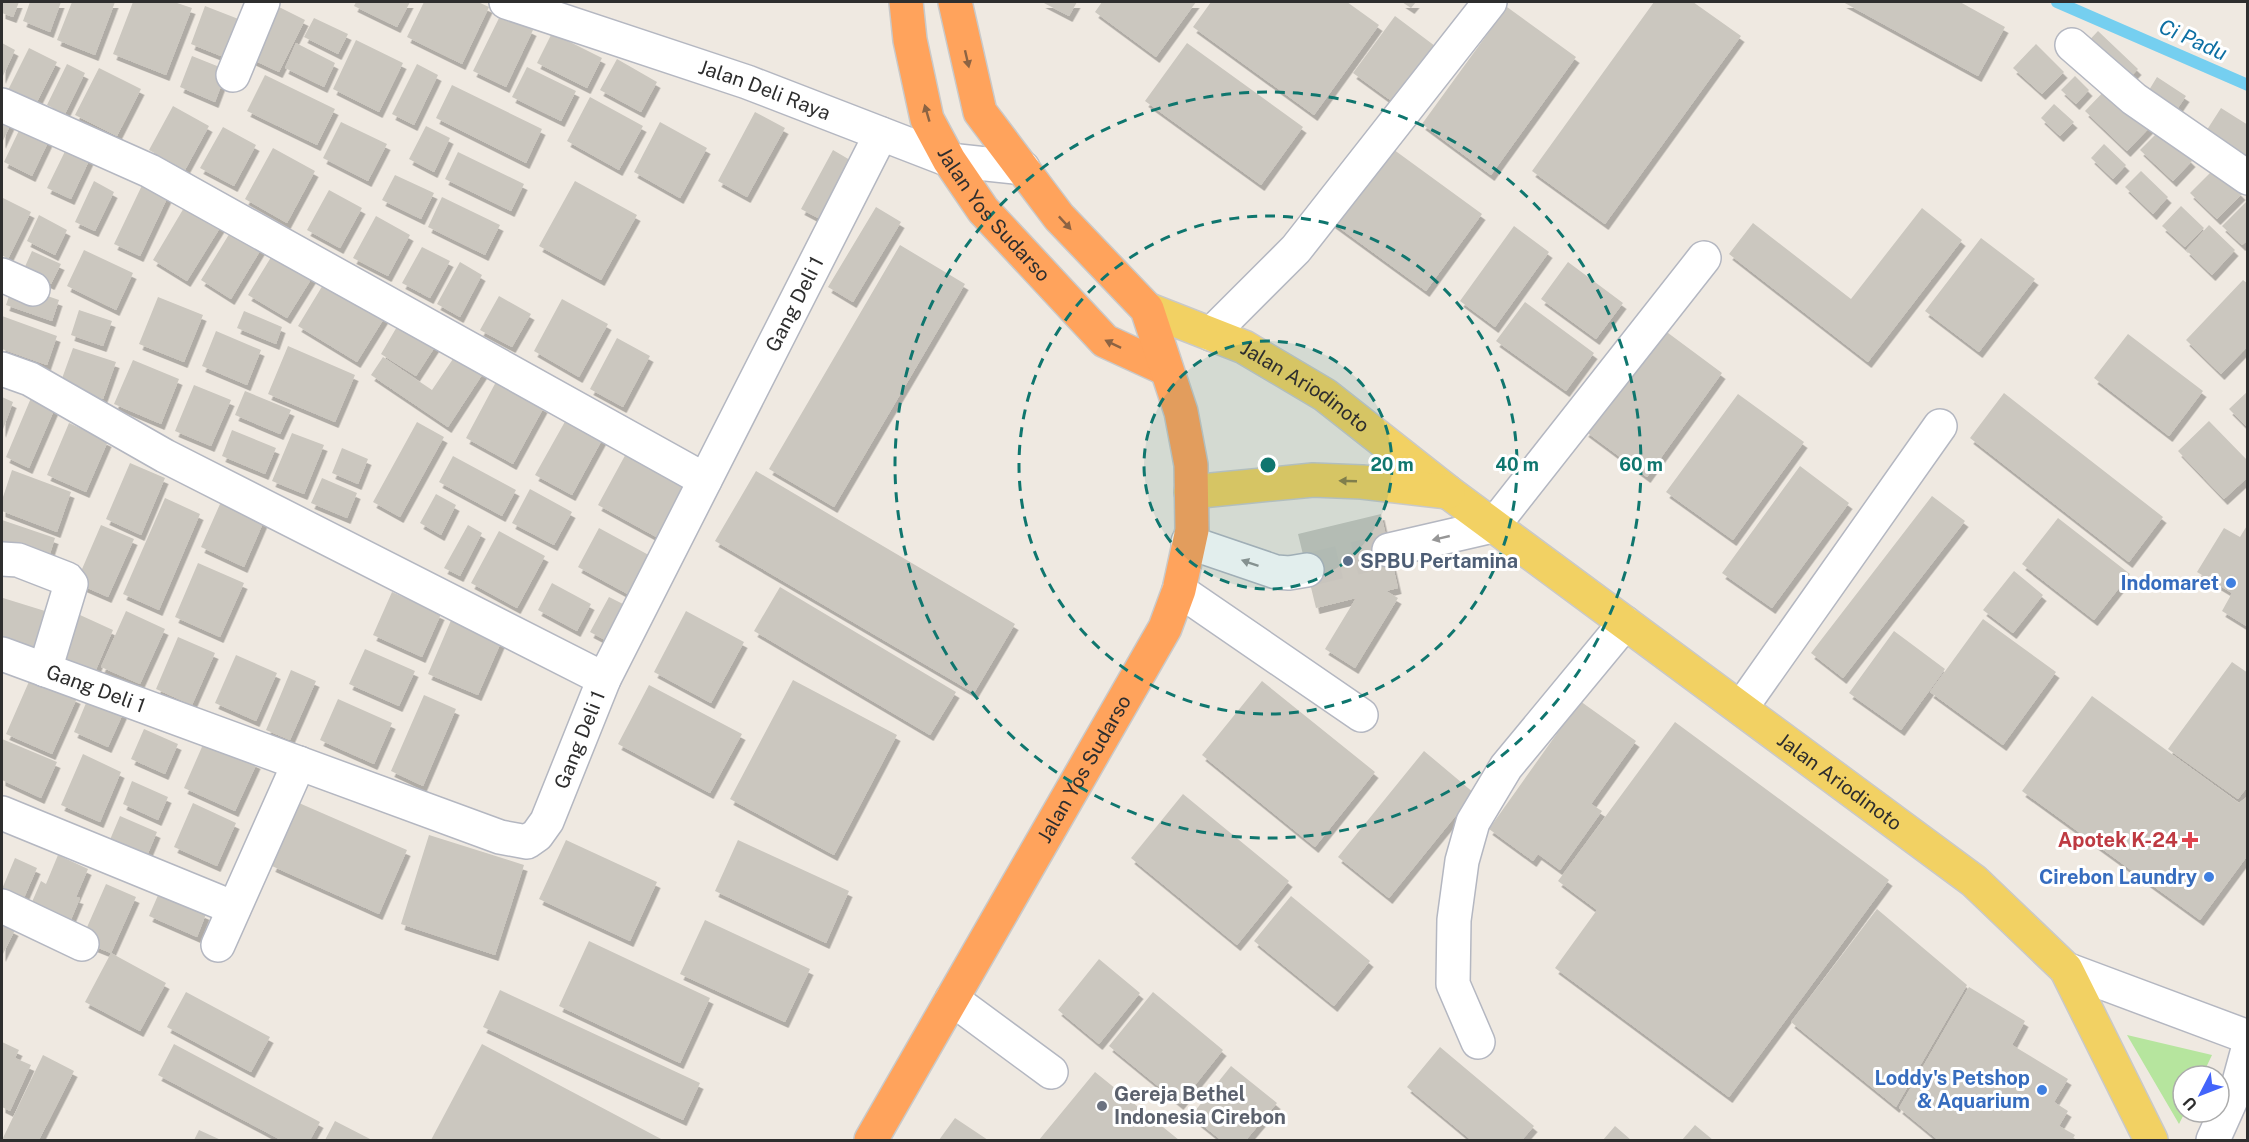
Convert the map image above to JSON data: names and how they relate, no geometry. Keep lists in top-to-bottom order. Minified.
{"streets":{"highway":["Jalan Yos Sudarso"],"main road":["Jalan Ariodinoto"],"street":["Jalan Deli Raya","Gang Deli 1"]},"crossings":[["Jalan Deli Raya","Jalan Yos Sudarso"],["Jalan Deli Raya","Gang Deli 1"],["Jalan Yos Sudarso","Jalan Ariodinoto"]],"water":["Ci Padu"],"places":{"other":["SPBU Pertamina","Indomaret","Cirebon Laundry","Loddy's Petshop & Aquarium","Gereja Bethel Indonesia Cirebon"],"health":["Apotek K-24"]},"north":"bottom left","rings":["20 m","40 m","60 m"]}
